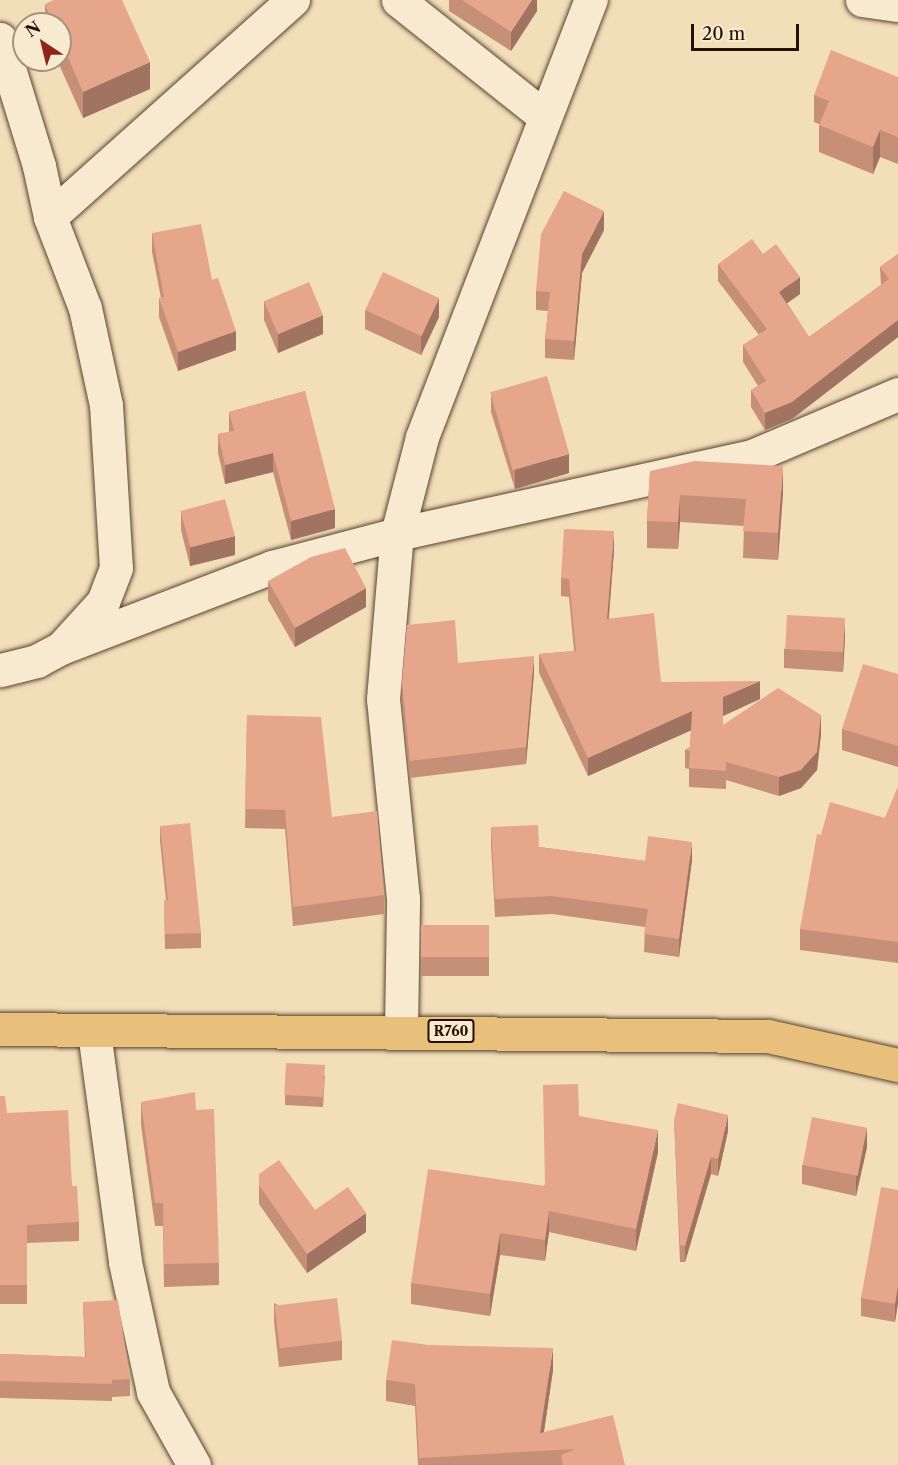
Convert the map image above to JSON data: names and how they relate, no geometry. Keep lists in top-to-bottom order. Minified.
{"streets":{"main road":["R760"]},"scale_bar":"20 m","north":"top left"}
